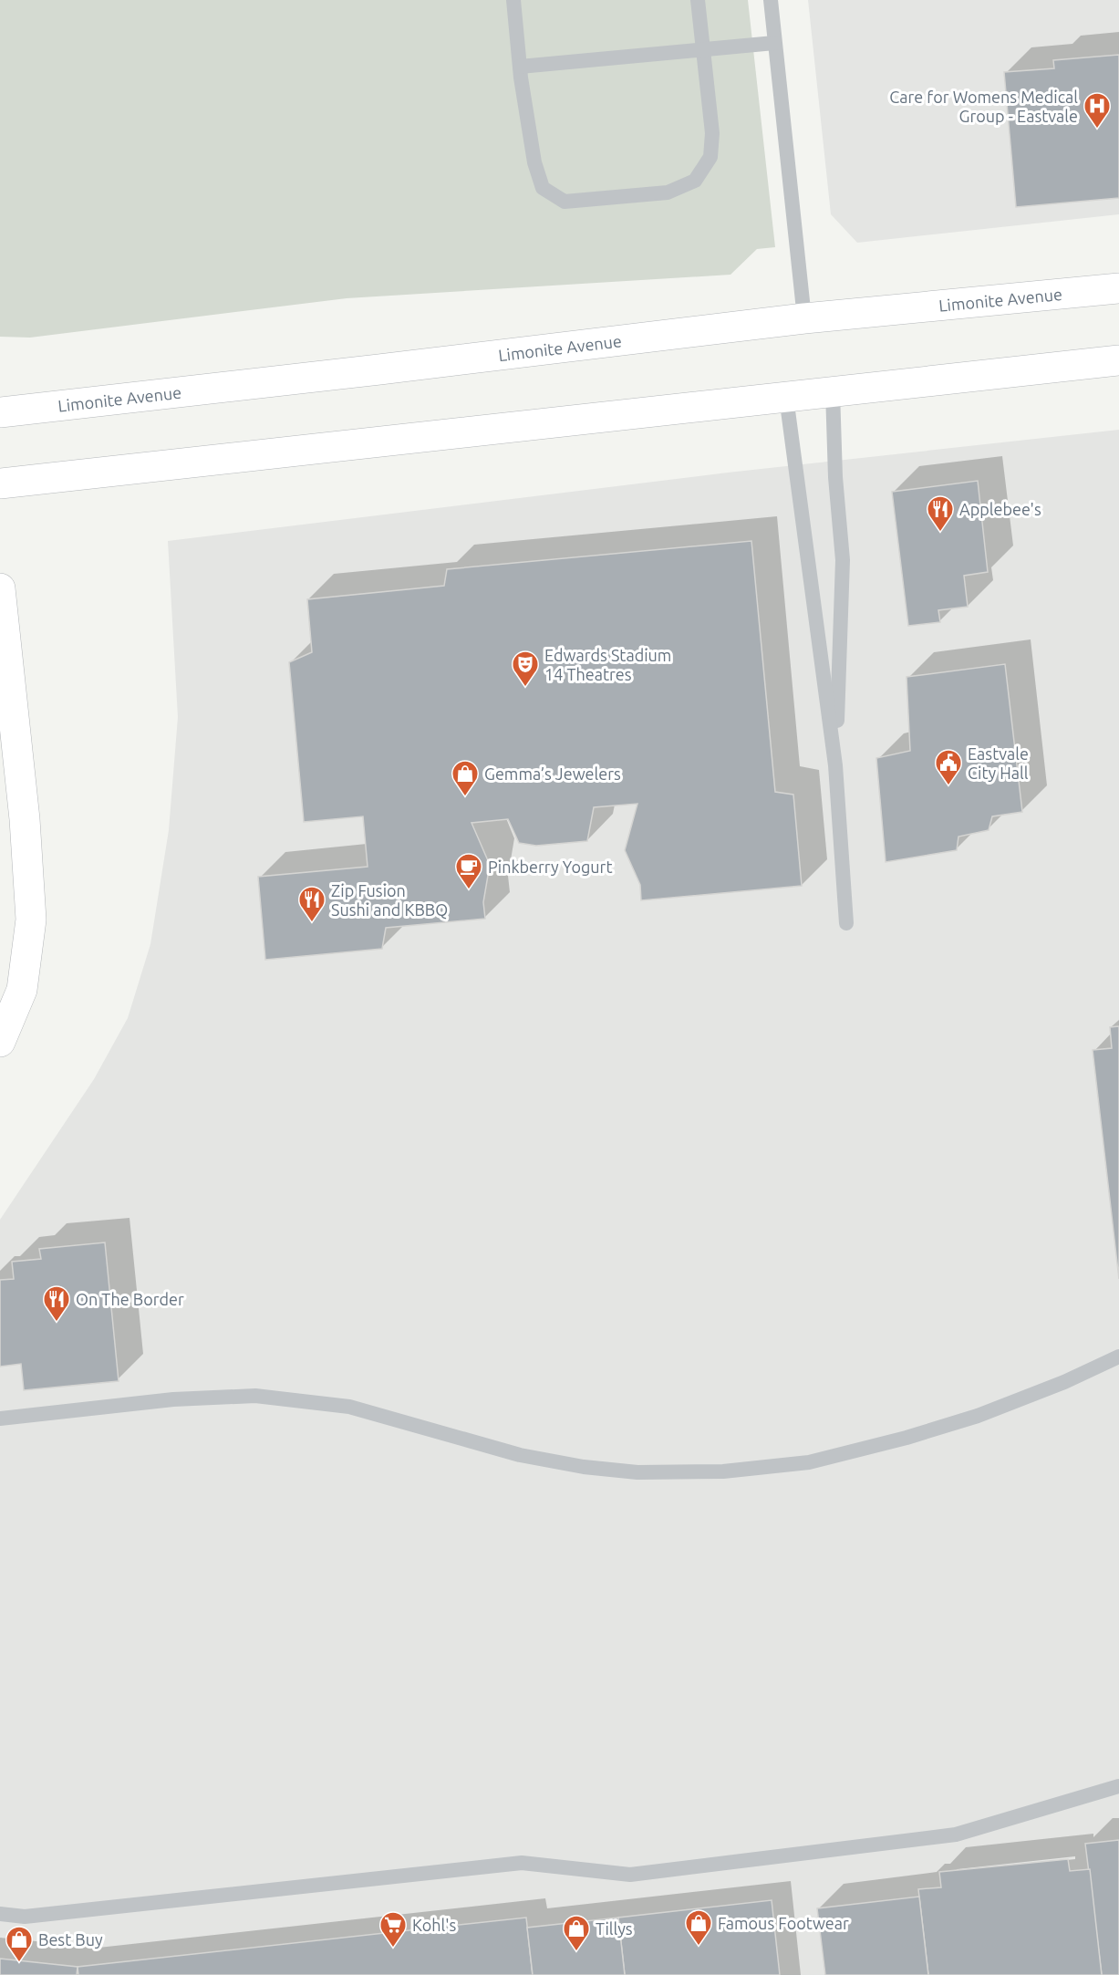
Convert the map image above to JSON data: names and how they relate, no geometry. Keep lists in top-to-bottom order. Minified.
{"streets":{"main road":["Limonite Avenue"]},"places":{"hospital":["Care for Womens Medical Group - Eastvale"],"restaurant":["Applebee's","Zip Fusion Sushi and KBBQ","On The Border"],"theatre":["Edwards Stadium 14 Theatres"],"public building":["Eastvale City Hall"],"shop":["Gemma’s Jewelers","Famous Footwear","Tillys","Best Buy"],"cafe":["Pinkberry Yogurt"],"supermarket":["Kohl's"]}}
